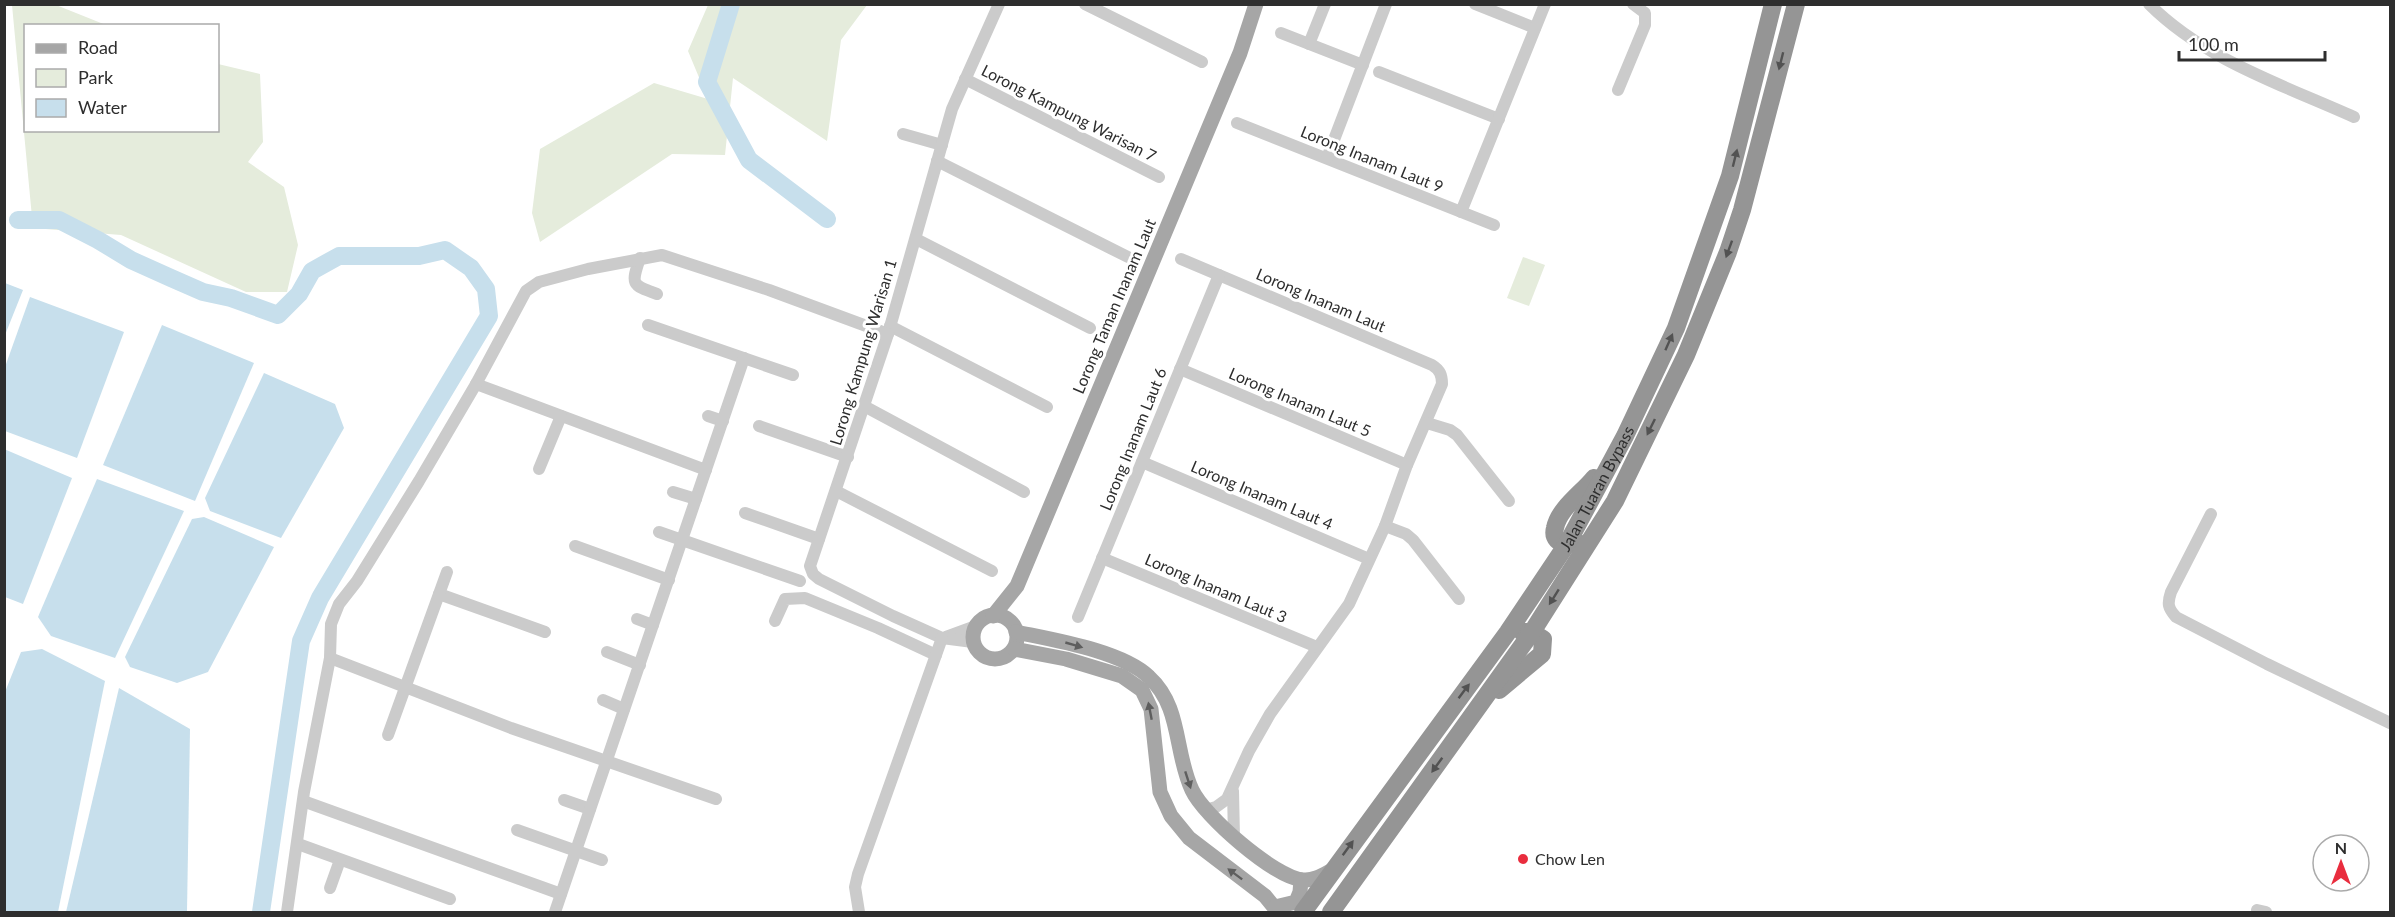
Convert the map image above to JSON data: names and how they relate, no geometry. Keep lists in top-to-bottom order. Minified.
{"streets":{"highway":["Jalan Tuaran Bypass"],"main road":["Lorong Taman Inanam Laut"],"street":["Lorong Kampung Warisan 7","Lorong Inanam Laut 9","Lorong Inanam Laut","Lorong Kampung Warisan 1","Lorong Inanam Laut 5","Lorong Inanam Laut 6","Lorong Inanam Laut 4","Lorong Inanam Laut 3"]},"crossings":[["Lorong Kampung Warisan 7","Lorong Kampung Warisan 1"],["Lorong Inanam Laut","Lorong Inanam Laut 6"],["Lorong Taman Inanam Laut","Lorong Kampung Warisan 1"],["Lorong Inanam Laut 5","Lorong Inanam Laut 6"],["Lorong Inanam Laut 6","Lorong Inanam Laut 4"],["Lorong Inanam Laut 6","Lorong Inanam Laut 3"]],"places":["Chow Len"],"legend":["Road","Park","Water"],"scale_bar":"100 m","north":"top"}
